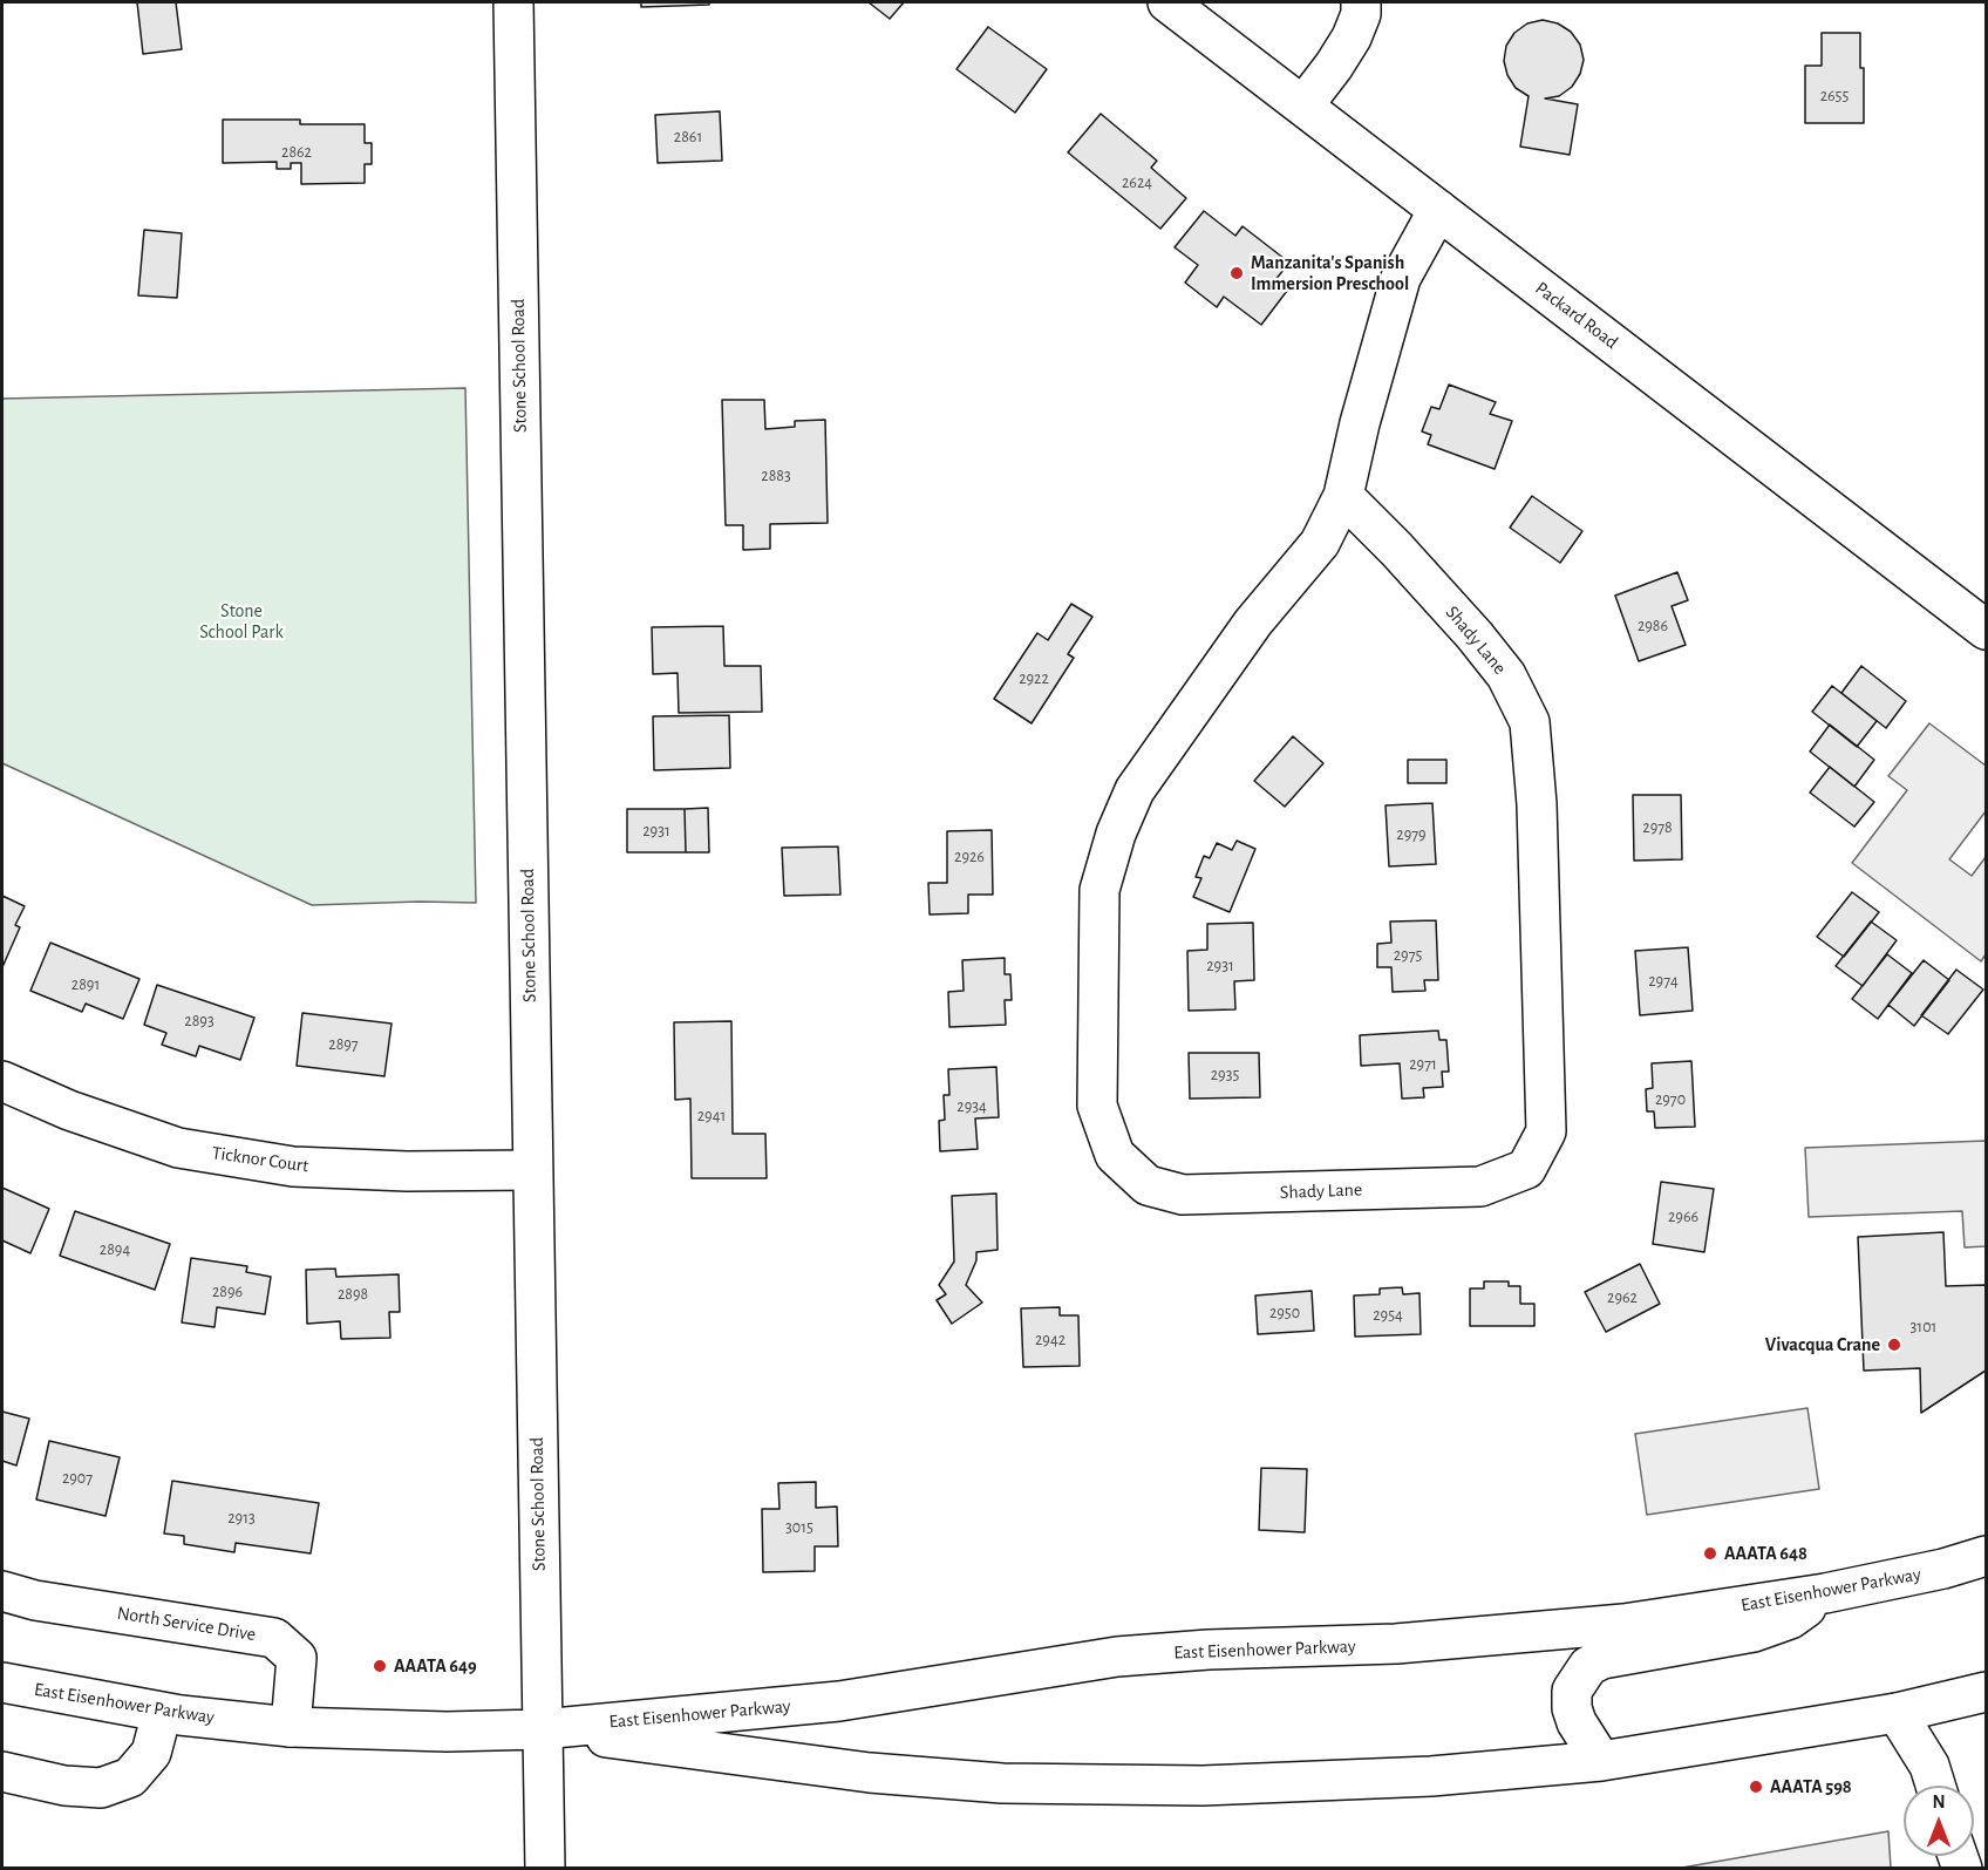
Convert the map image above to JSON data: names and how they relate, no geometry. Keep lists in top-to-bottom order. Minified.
{"streets":{"main road":["Packard Road","Stone School Road","Shady Lane","Ticknor Court","East Eisenhower Parkway","North Service Drive"]},"crossings":[["Packard Road","Shady Lane"],["Stone School Road","Ticknor Court"],["Stone School Road","East Eisenhower Parkway"],["East Eisenhower Parkway","North Service Drive"]],"parks":["Stone School Park"],"places":["Manzanita's Spanish Immersion Preschool","Vivacqua Crane","AAATA 648","AAATA 649","AAATA 598"],"house_numbers":["2655","2861","2862","2624","2883","2986","2922","2978","2931","2979","2926","2975","2931","2974","2891","2893","2897","2971","2935","2970","2934","2941","2966","2894","2896","2898","2962","2950","2954","3101","2942","2907","2913","3015"],"north":"top"}
